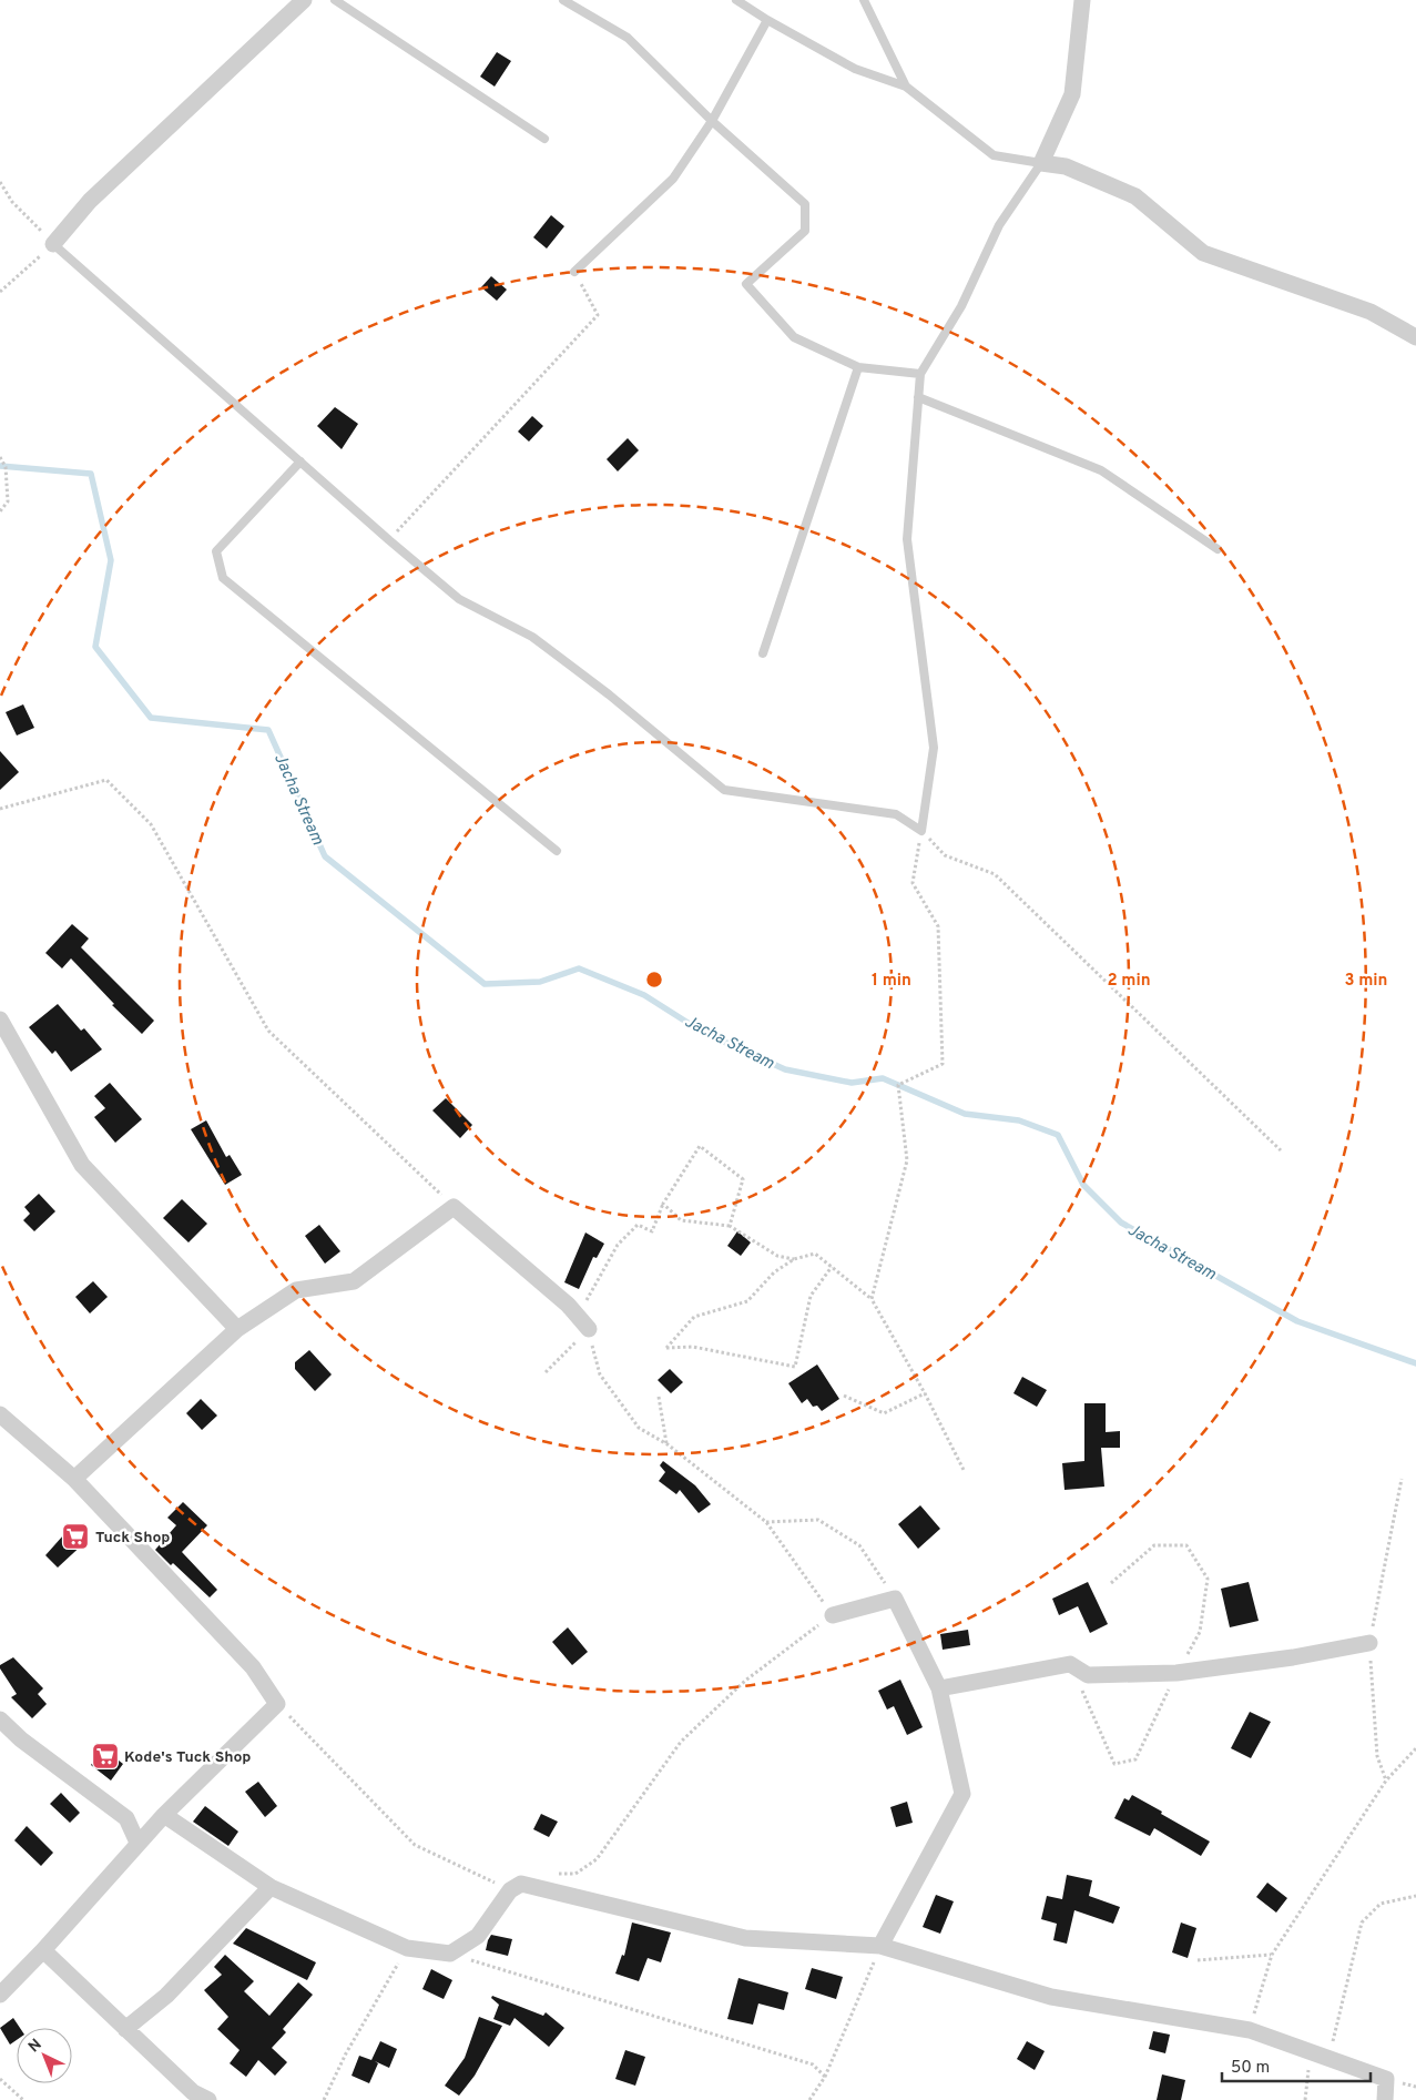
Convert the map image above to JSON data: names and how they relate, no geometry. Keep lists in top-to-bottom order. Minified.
{"water":["Jacha Stream"],"places":{"supermarket":["Tuck Shop","Kode's Tuck Shop"]},"scale_bar":"50 m","north":"top left","rings":["1 min","2 min","3 min"]}
